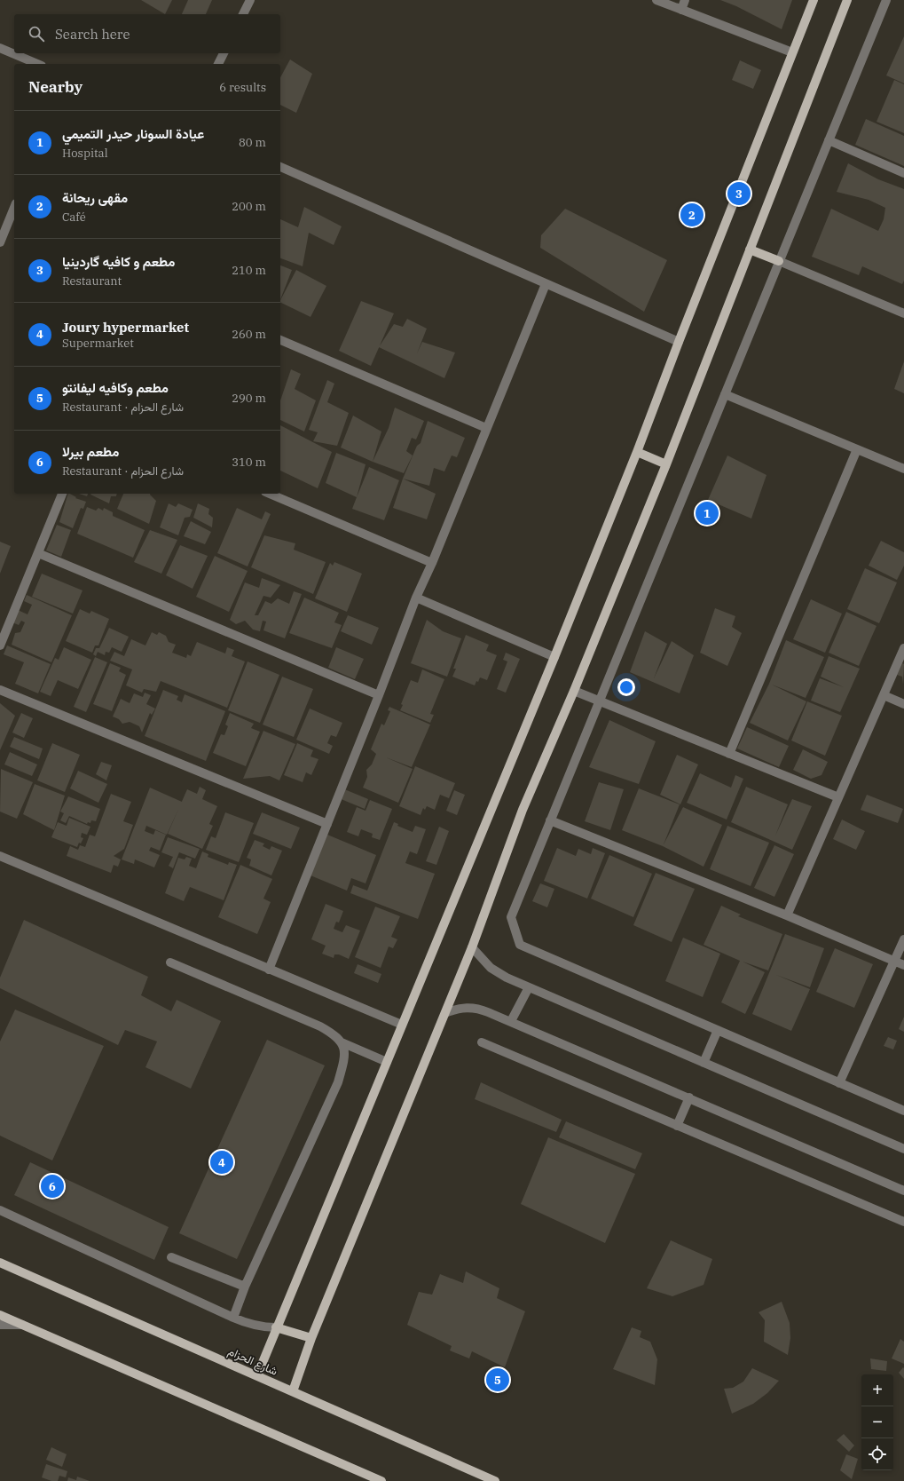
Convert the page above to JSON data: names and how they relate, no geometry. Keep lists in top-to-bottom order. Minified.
{"streets":{"main road":["شارع الحزام"]},"page":{"search":"Search here","heading":["Nearby","6 results"],"list":[{"mark":"1","name":"عيادة السونار حيدر التميمي","note":"Hospital","value":"80 m"},{"mark":"2","name":"مقهى ريحانة","note":"Café","value":"200 m"},{"mark":"3","name":"مطعم و كافيه گاردينيا","note":"Restaurant","value":"210 m"},{"mark":"4","name":"Joury hypermarket","note":"Supermarket","value":"260 m"},{"mark":"5","name":"مطعم وكافيه ليفانتو","note":"Restaurant · شارع الحزام","value":"290 m"},{"mark":"6","name":"مطعم بيرلا","note":"Restaurant · شارع الحزام","value":"310 m"}],"pins":["3","2","1","4","6","5"],"map_buttons":["+","−"]}}
